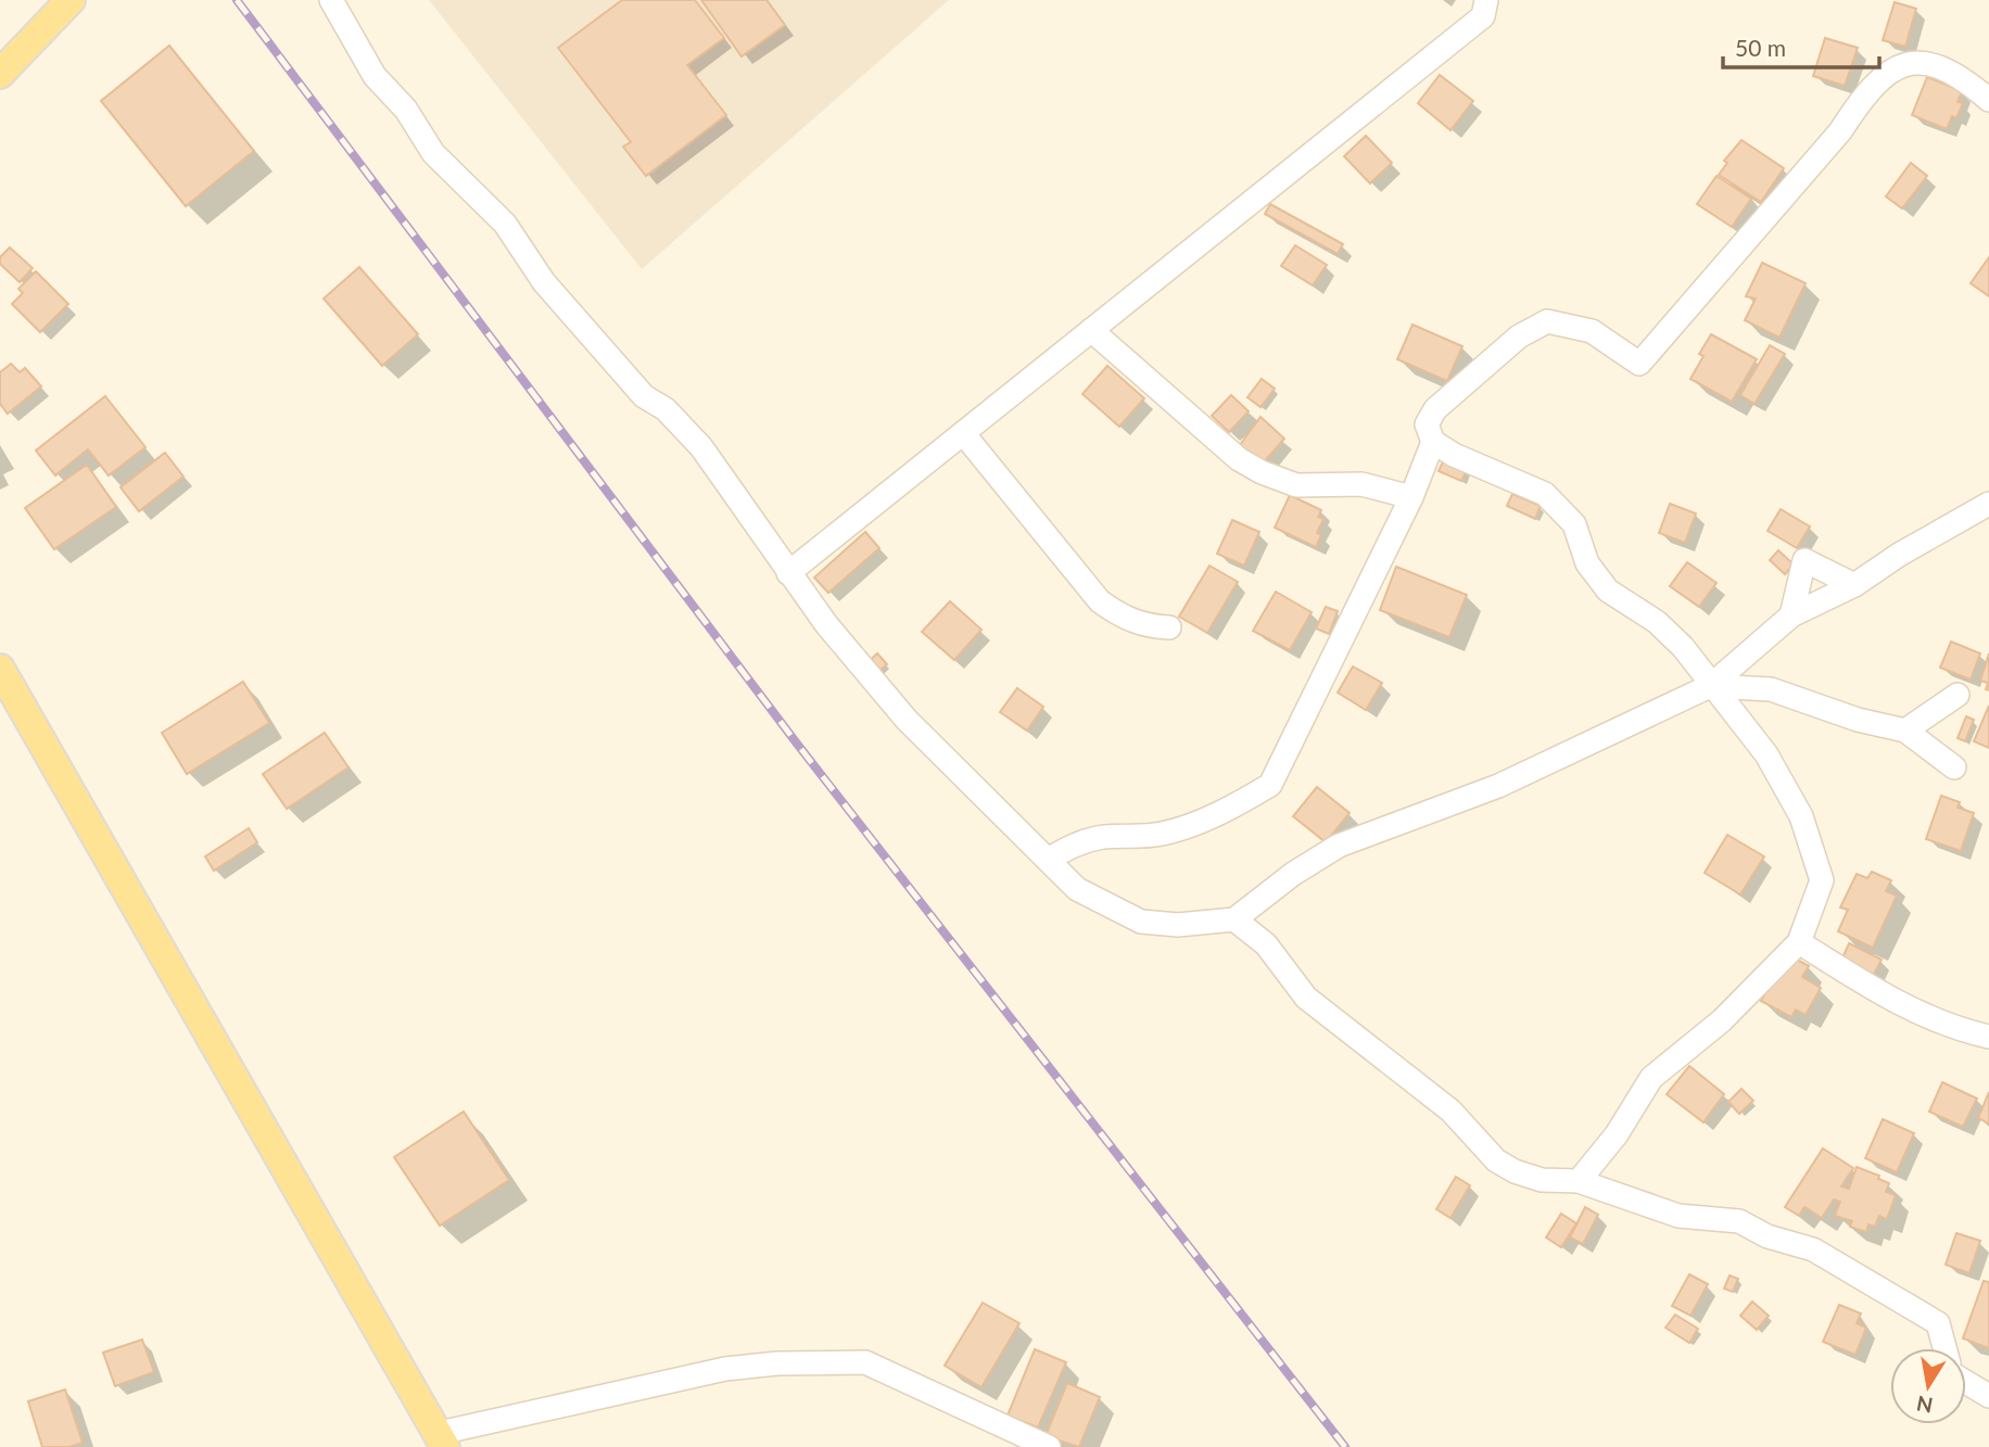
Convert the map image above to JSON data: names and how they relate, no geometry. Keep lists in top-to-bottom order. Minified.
{"scale_bar":"50 m","north":"bottom"}
